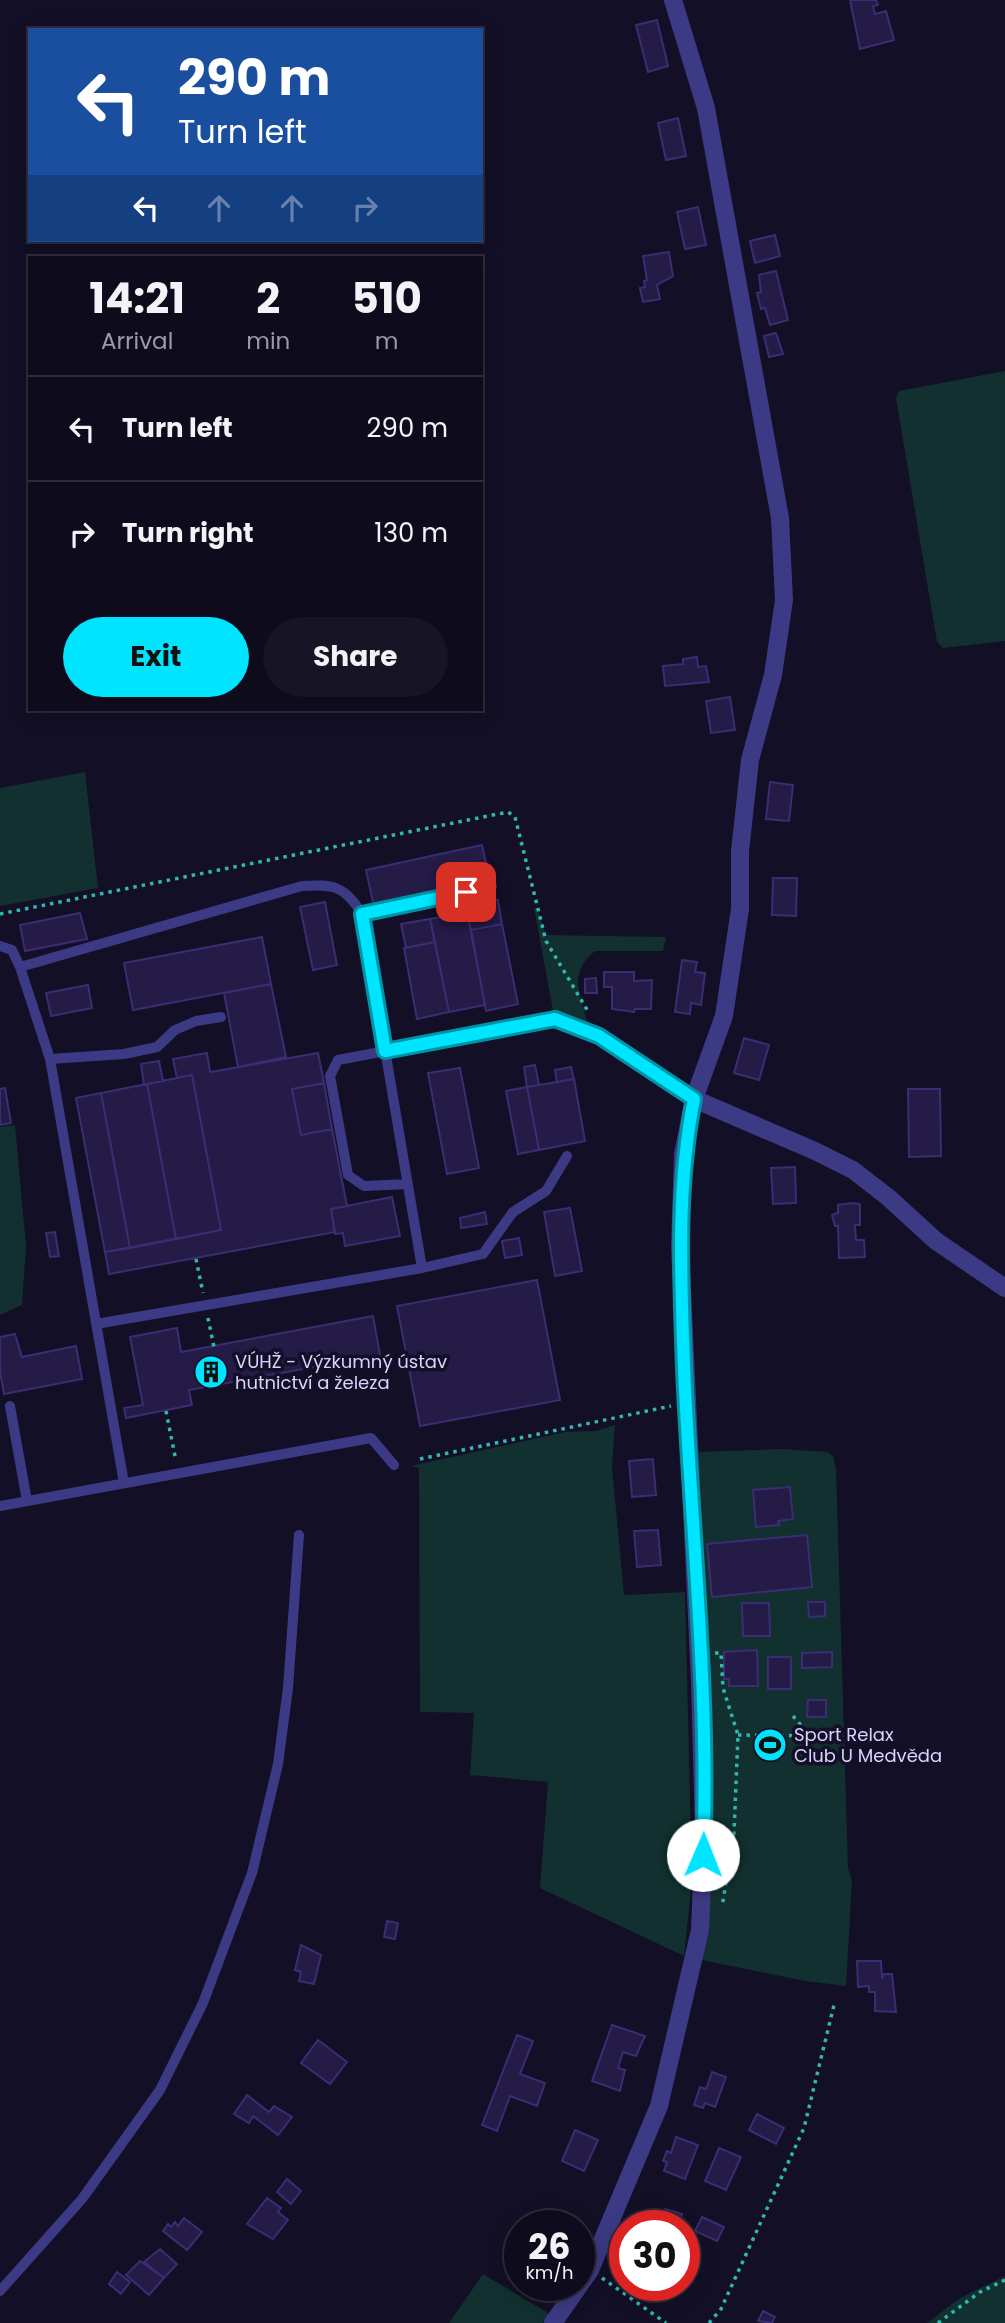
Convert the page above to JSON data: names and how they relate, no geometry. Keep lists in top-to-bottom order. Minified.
{"places":{"building":["VÚHŽ - Výzkumný ústav hutnictví a železa"],"sports":["Sport Relax Club U Medvěda"]},"page":{"turn":["290 m","Turn left"],"eta":["14:21","Arrival","2","min","510","m"],"list":[{"name":"Turn left","value":"290 m"},{"name":"Turn right","value":"130 m"}],"buttons":["Exit","Share"],"speed":"26 km/h","limit":"30"}}
